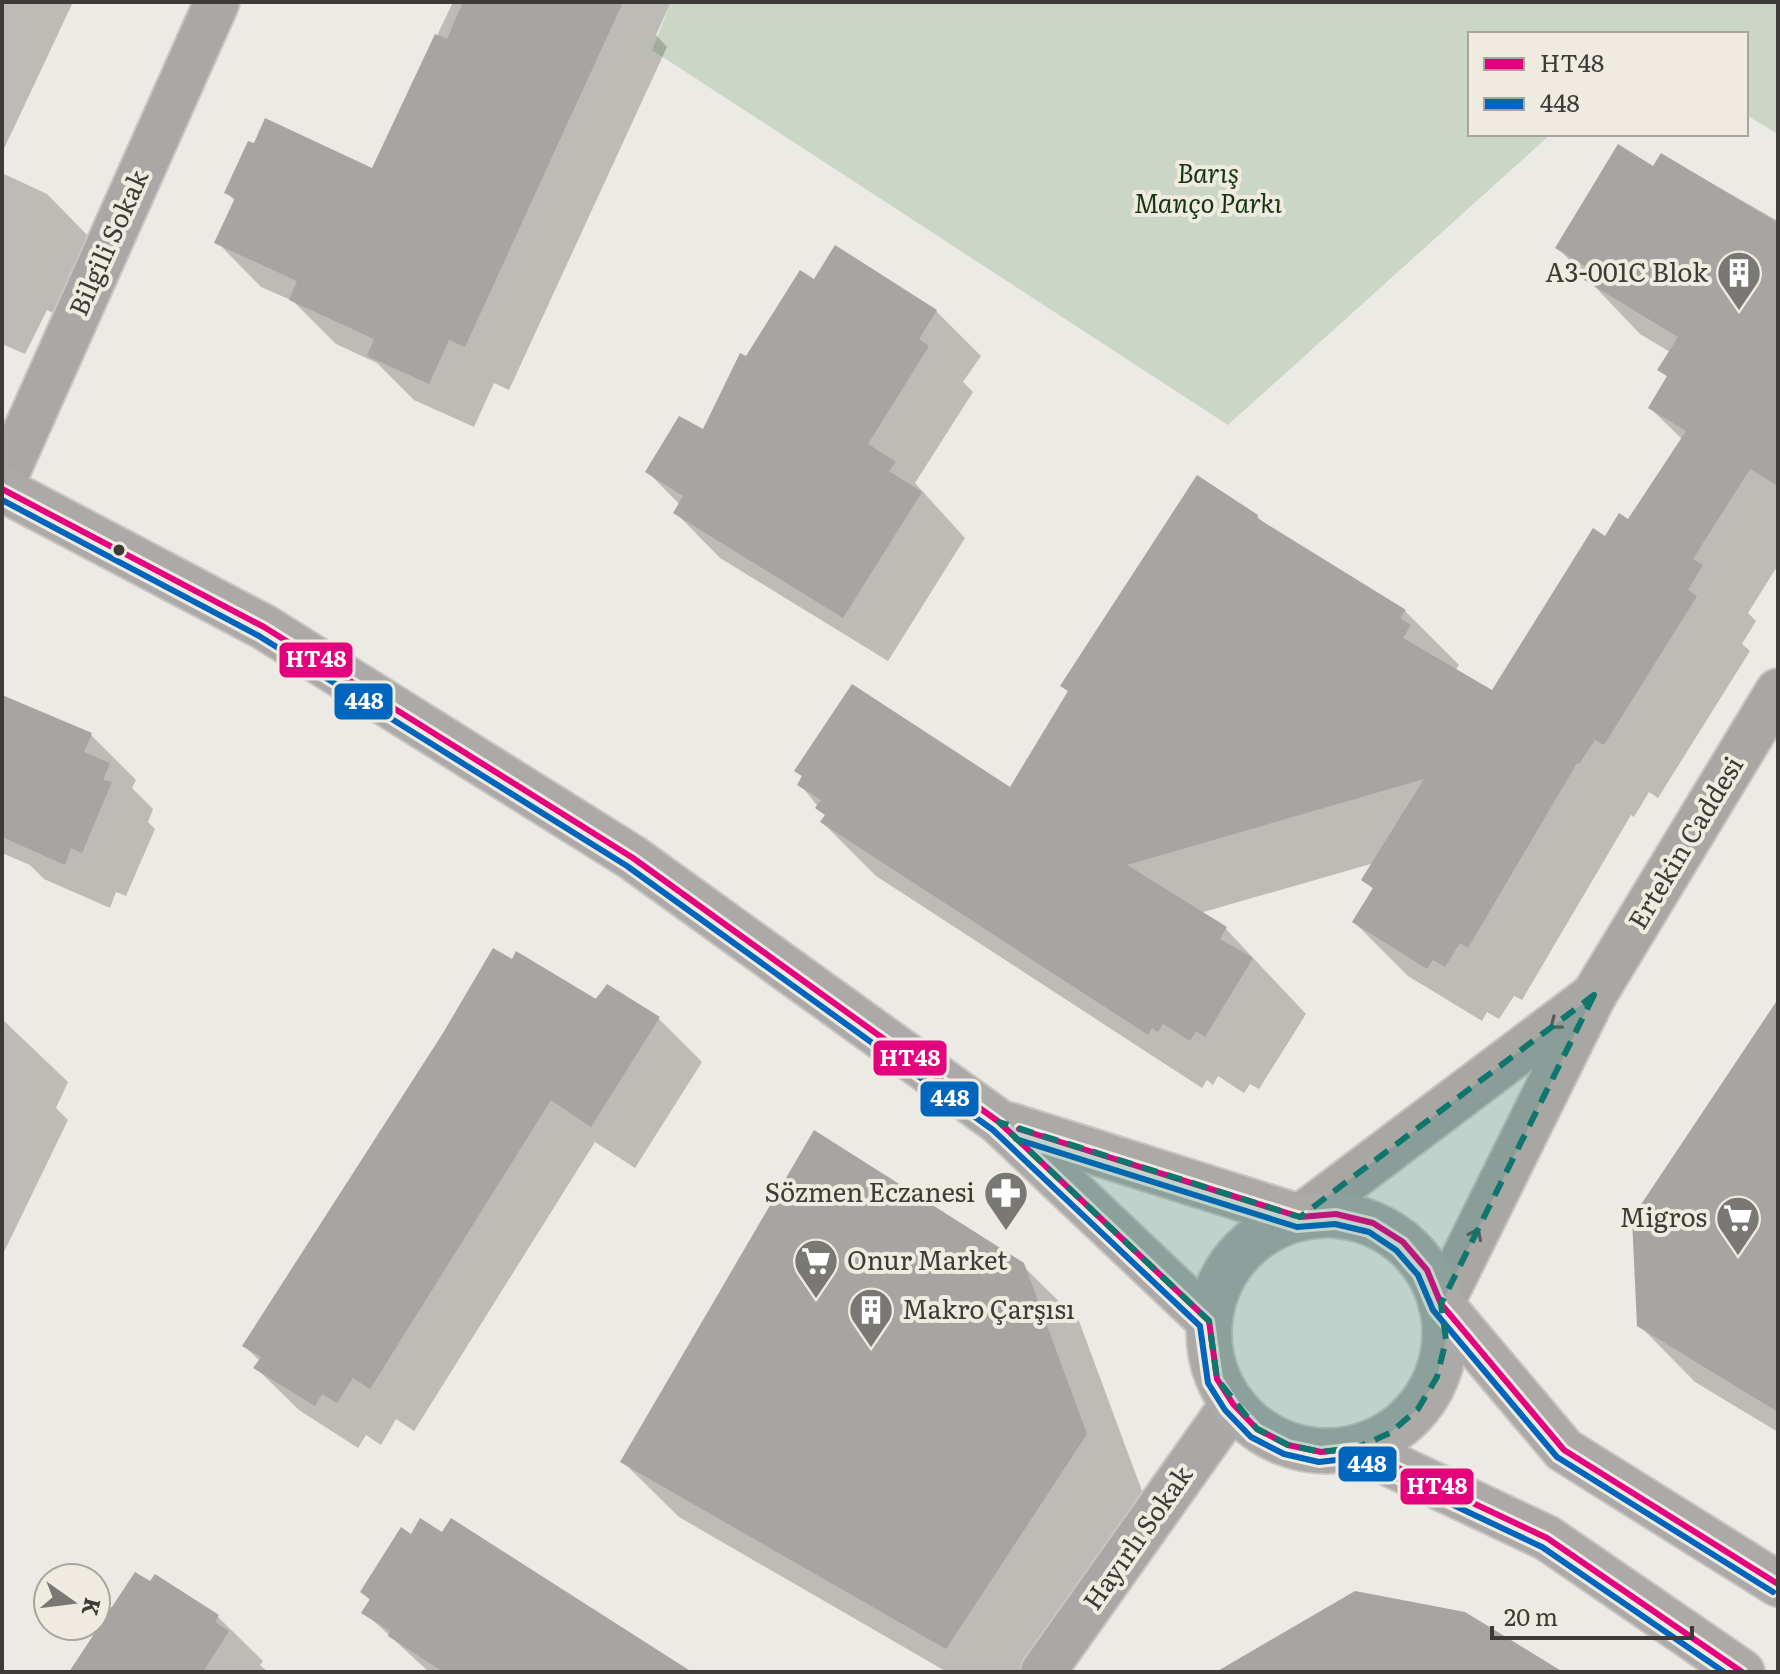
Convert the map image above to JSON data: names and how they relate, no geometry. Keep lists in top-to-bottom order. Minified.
{"streets":{"main road":["Ertekin Caddesi"],"street":["Bilgili Sokak","Hayırlı Sokak"]},"crossings":[["Ertekin Caddesi","Hayırlı Sokak"]],"one_way":["Ertekin Caddesi"],"parks":["Barış Manço Parkı"],"places":{"building":["A3-001C Blok","Makro Çarşısı"],"pharmacy":["Sözmen Eczanesi"],"supermarket":["Migros","Onur Market"]},"lines":["transit line HT48","transit line 448"],"legend":["HT48","448"],"scale_bar":"20 m","north":"right"}
